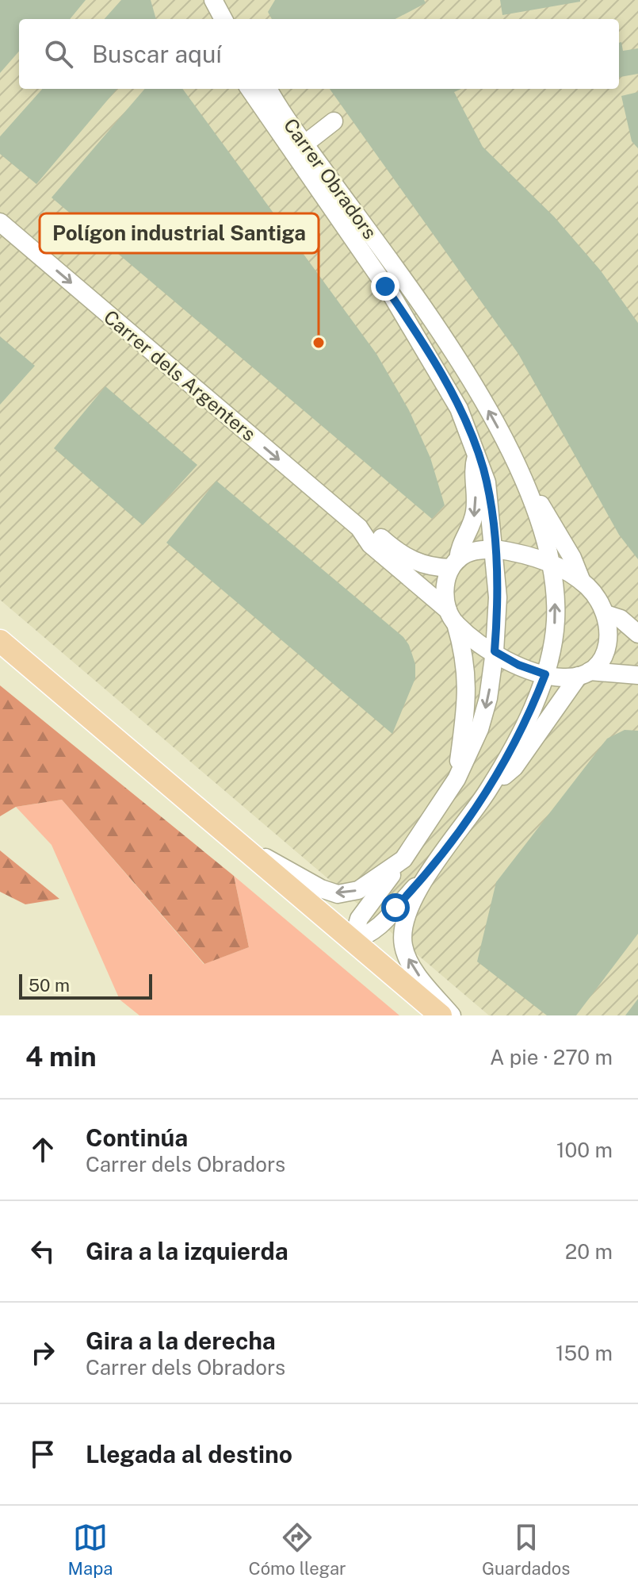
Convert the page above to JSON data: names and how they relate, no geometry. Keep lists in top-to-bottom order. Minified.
{"streets":{"street":["Carrer Obradors","Carrer dels Argenters"]},"one_way":["Carrer dels Argenters"],"places":["Polígon industrial Santiga"],"scale_bar":"50 m","page":{"search":"Buscar aquí","scale":"50 m","heading":["4 min","A pie · 270 m"],"list":[["Continúa","Carrer dels Obradors","100 m"],["Gira a la izquierda","20 m"],["Gira a la derecha","Carrer dels Obradors","150 m"],"Llegada al destino"],"nav":["Mapa","Cómo llegar","Guardados"]}}
